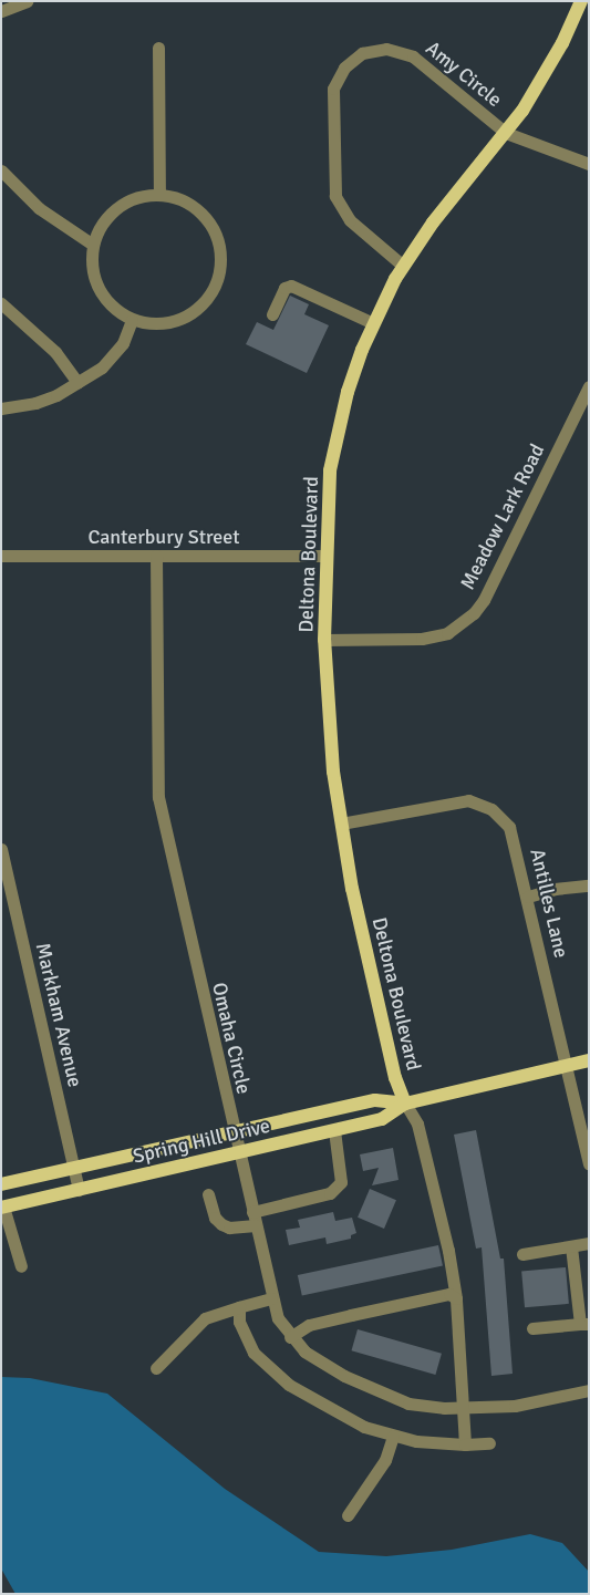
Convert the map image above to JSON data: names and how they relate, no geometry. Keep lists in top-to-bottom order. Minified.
{"streets":{"main road":["Deltona Boulevard","Spring Hill Drive"],"street":["Amy Circle","Meadow Lark Road","Canterbury Street","Antilles Lane","Markham Avenue","Omaha Circle"]},"crossings":[["Amy Circle","Deltona Boulevard"],["Meadow Lark Road","Deltona Boulevard"],["Canterbury Street","Deltona Boulevard"],["Canterbury Street","Omaha Circle"],["Deltona Boulevard","Antilles Lane"],["Deltona Boulevard","Spring Hill Drive"],["Antilles Lane","Spring Hill Drive"],["Markham Avenue","Spring Hill Drive"],["Omaha Circle","Spring Hill Drive"]]}
